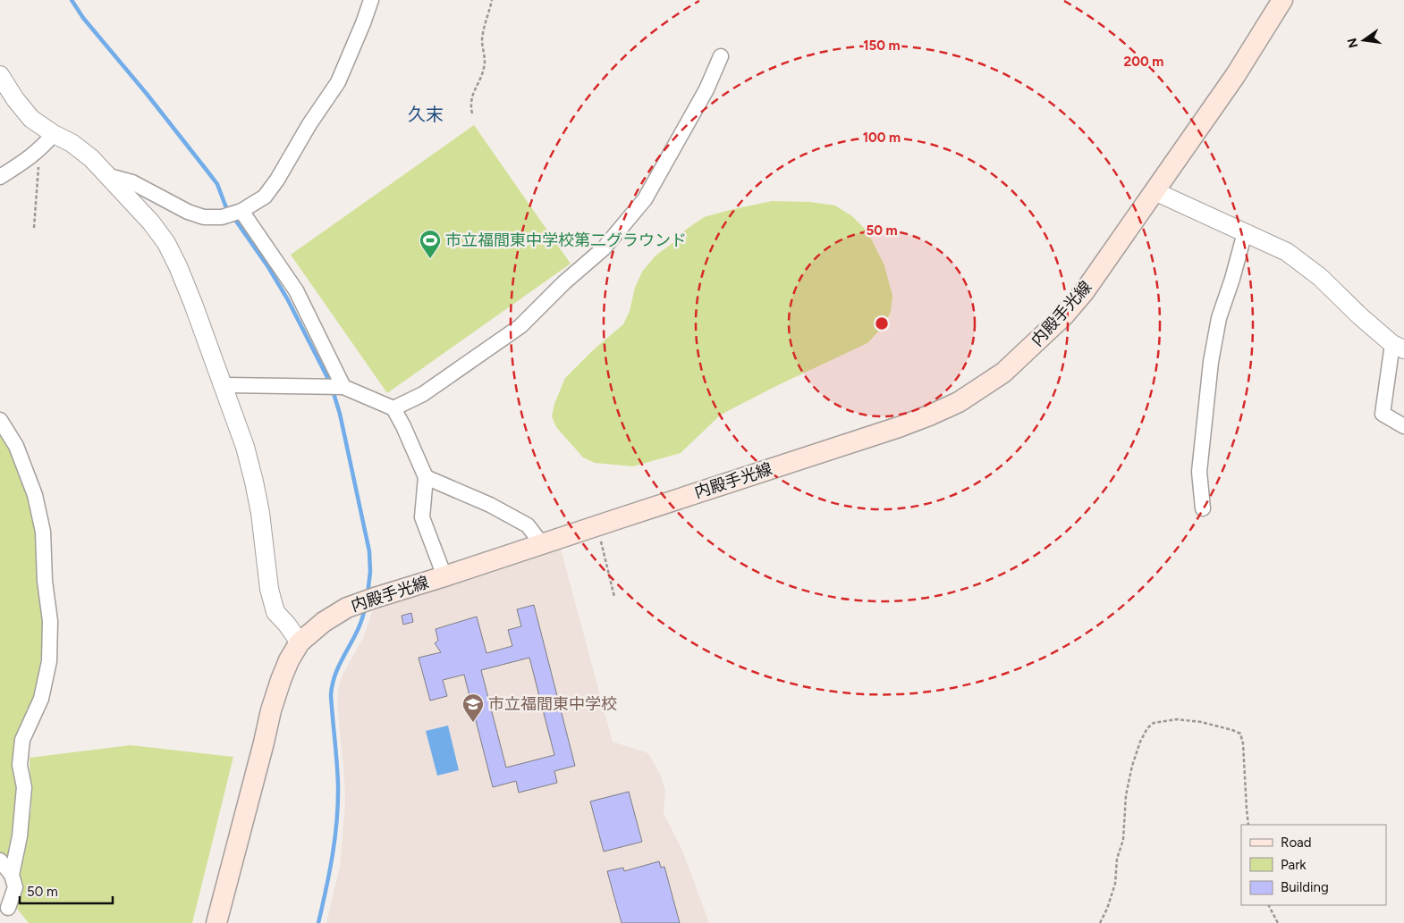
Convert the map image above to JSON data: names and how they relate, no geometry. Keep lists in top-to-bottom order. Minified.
{"streets":{"main road":["内殿手光線"]},"districts":["久末"],"places":{"sports":["市立福間東中学校第二グラウンド"],"school or university":["市立福間東中学校"]},"legend":["Road","Park","Building"],"scale_bar":"50 m","north":"left","rings":["150 m","200 m","100 m","50 m"]}
